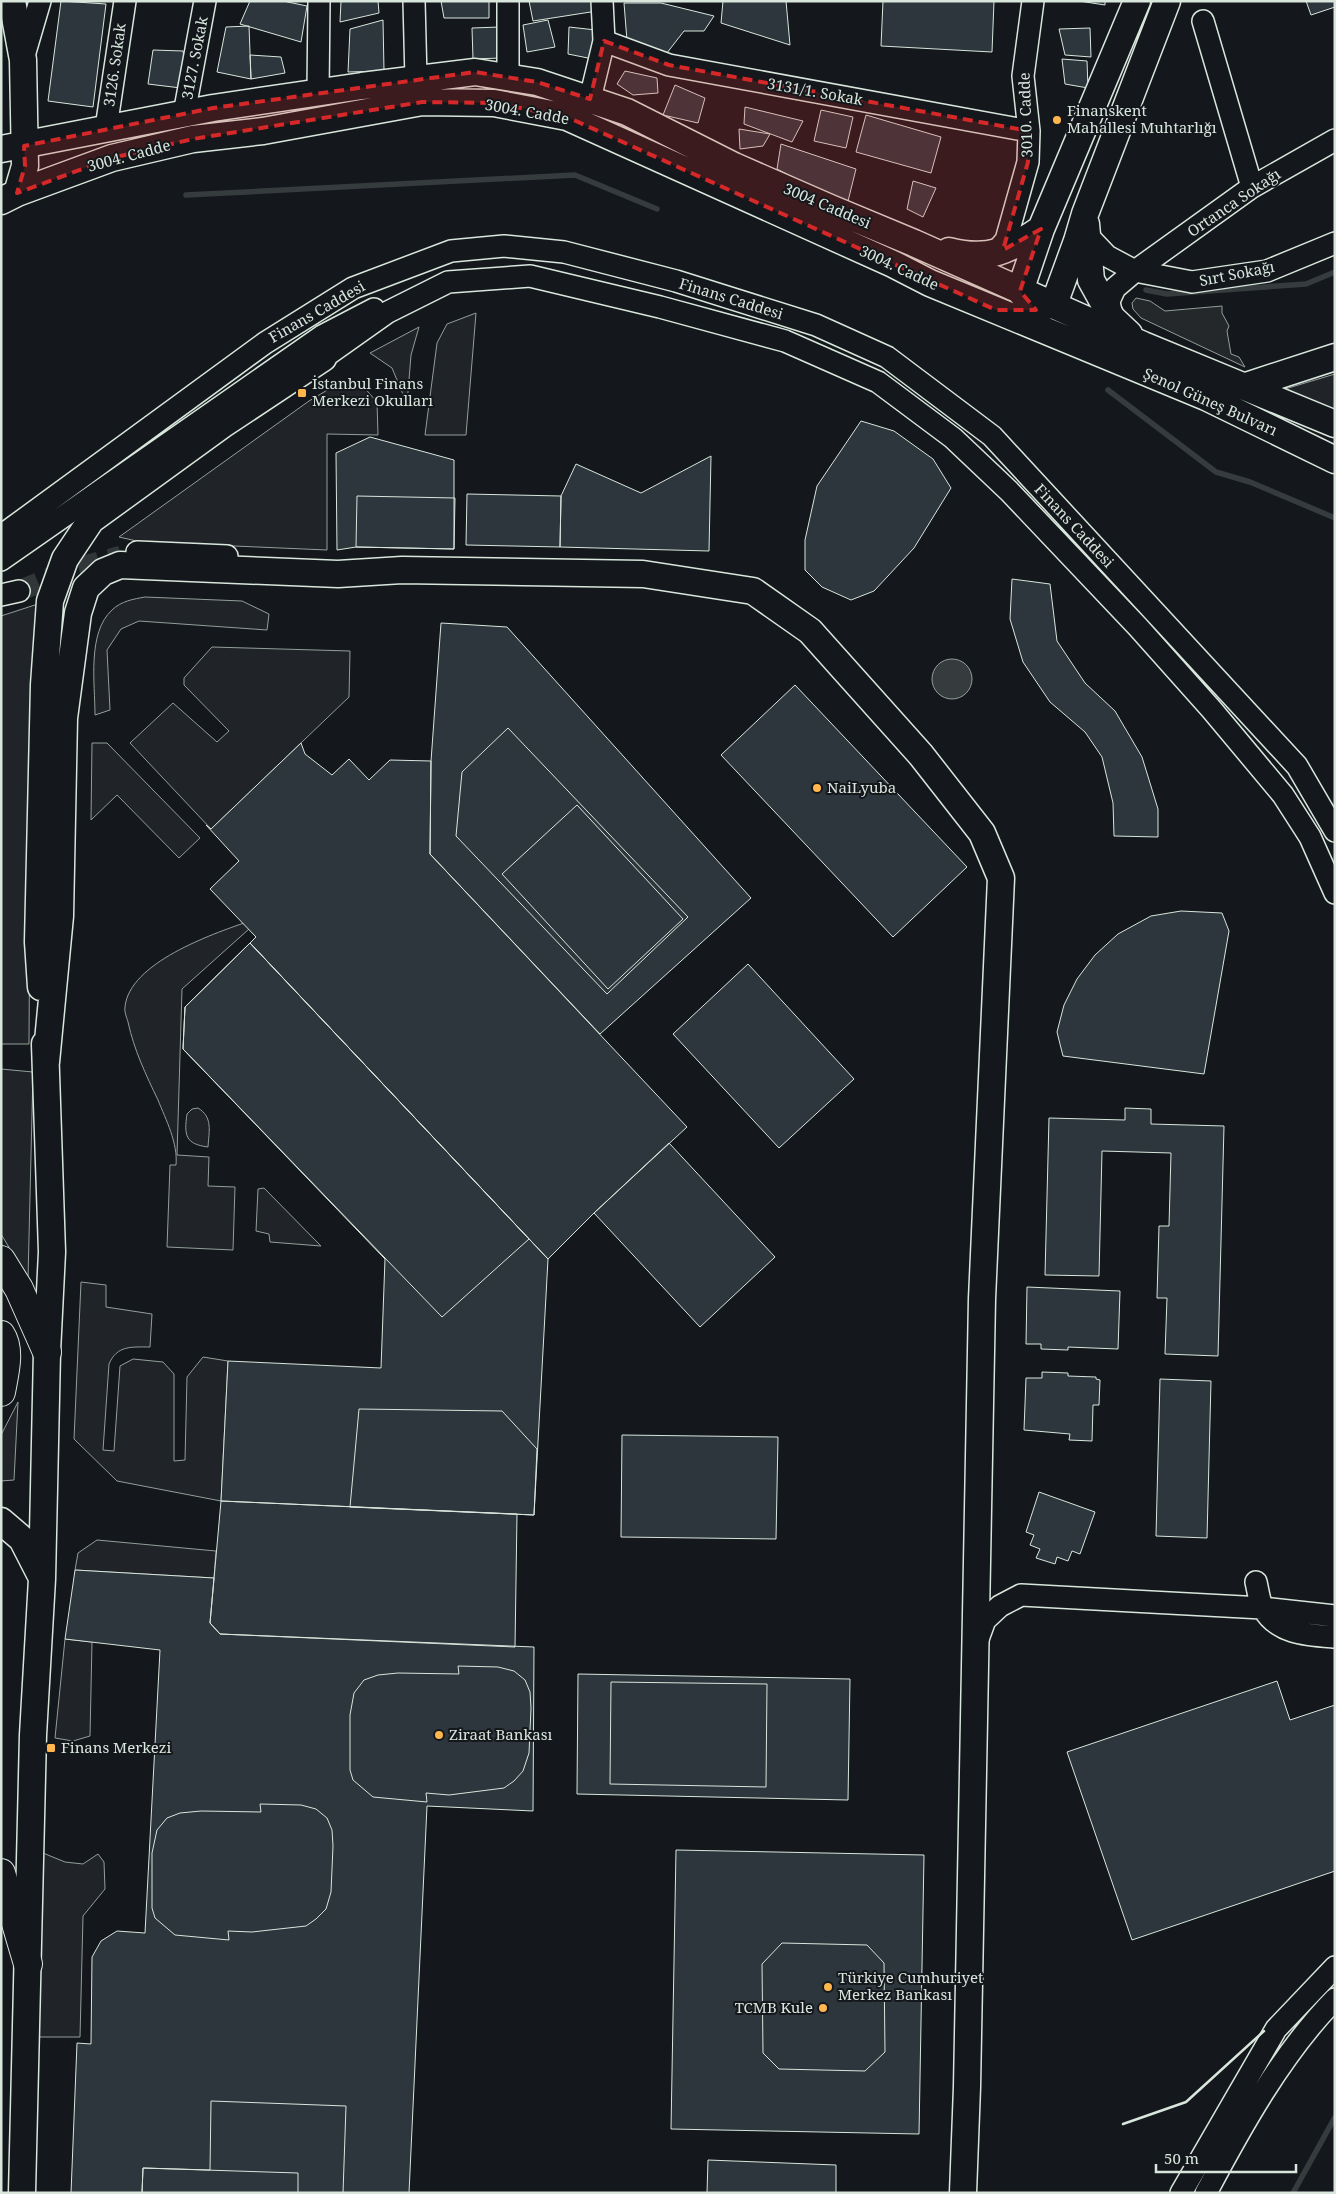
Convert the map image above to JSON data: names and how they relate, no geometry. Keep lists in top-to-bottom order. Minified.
{"streets":{"main road":["3004. Cadde","3004 Caddesi","Şenol Güneş Bulvarı"],"street":["3127. Sokak","3126. Sokak","3131/1. Sokak","3010. Cadde","Ortanca Sokağı","Sırt Sokağı","Finans Caddesi"]},"crossings":[["3127. Sokak","3004. Cadde"],["3126. Sokak","3004. Cadde"],["3131/1. Sokak","3010. Cadde"],["3004. Cadde","3004 Caddesi"],["Ortanca Sokağı","Sırt Sokağı"],["3004 Caddesi","Şenol Güneş Bulvarı"]],"places":{"other":["Finanskent Mahallesi Muhtarlığı","NaiLyuba","Ziraat Bankası","Türkiye Cumhuriyet Merkez Bankası","TCMB Kule"],"transit":["İstanbul Finans Merkezi Okulları","Finans Merkezi"]},"scale_bar":"50 m"}
